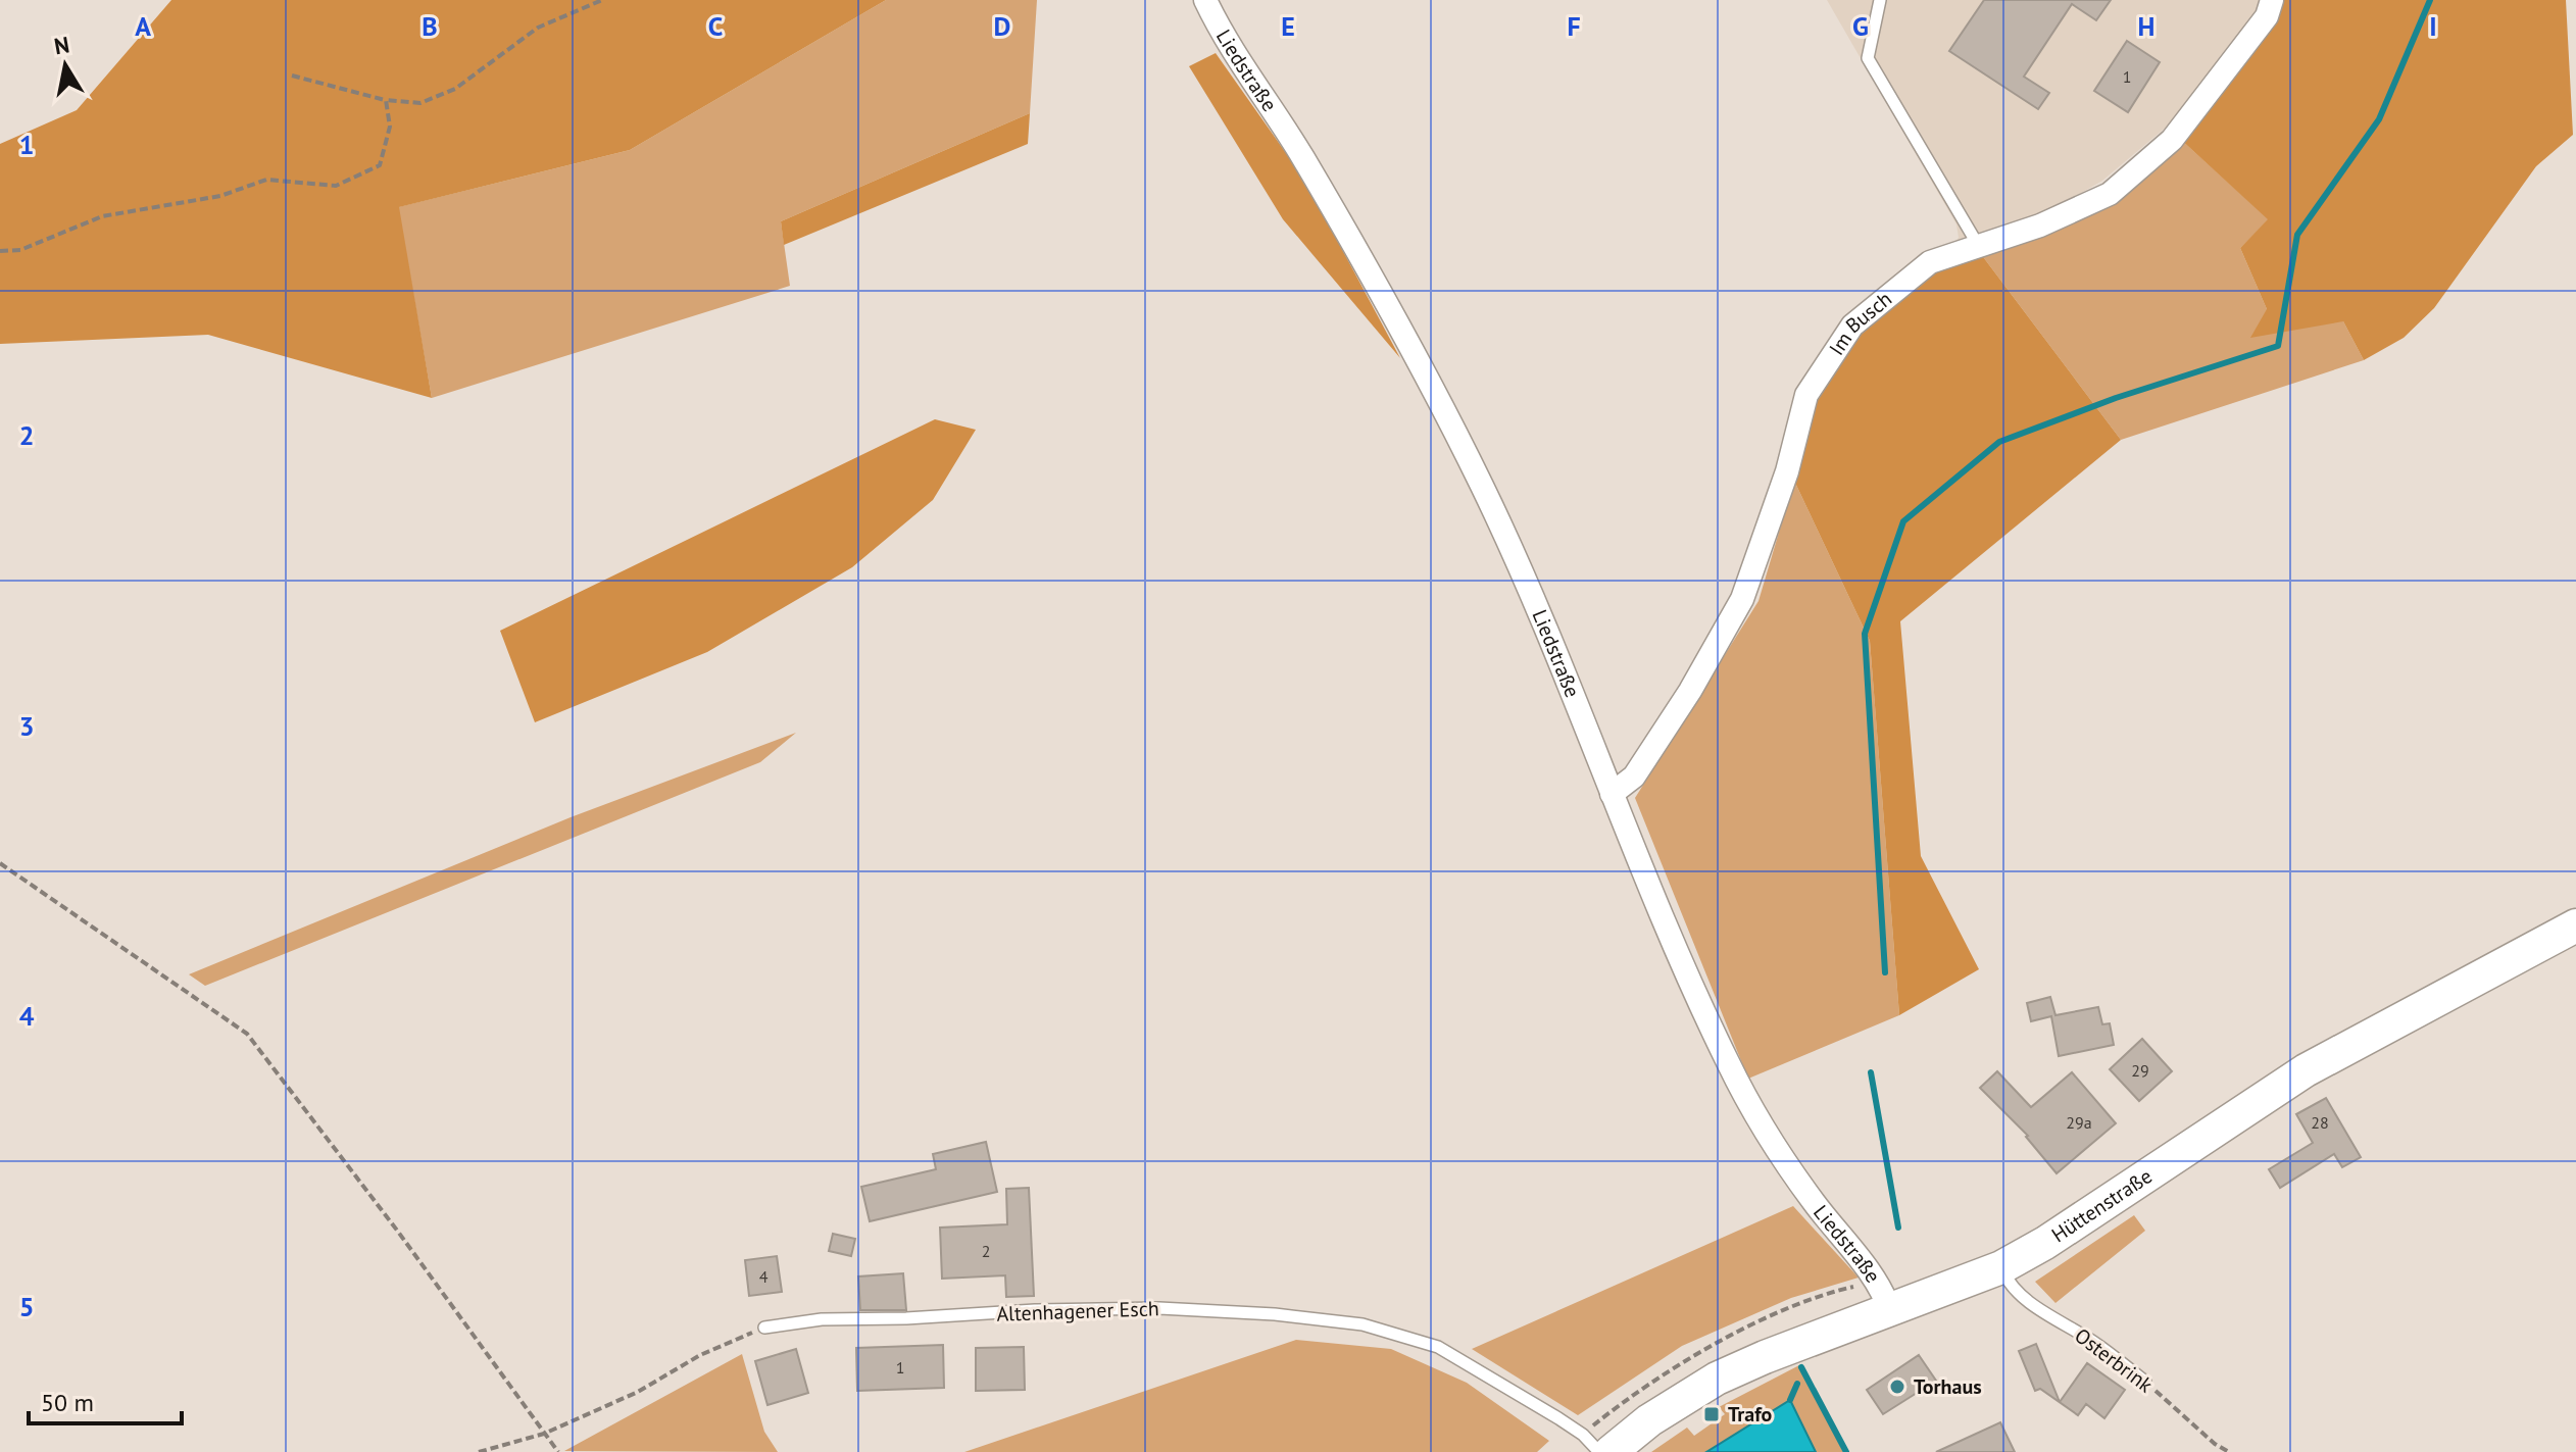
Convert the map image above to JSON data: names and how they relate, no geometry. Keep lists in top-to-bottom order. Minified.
{"streets":{"main road":["Hüttenstraße"],"street":["Liedstraße","Im Busch"],"lane":["Altenhagener Esch","Osterbrink"]},"crossings":[["Liedstraße","Im Busch"],["Liedstraße","Hüttenstraße"],["Hüttenstraße","Osterbrink"]],"places":{"other":["Torhaus"],"transit":["Trafo"]},"house_numbers":["1","29","29a","28","2","4","1"],"scale_bar":"50 m","north":"top","grid":{"columns":["A","B","C","D","E","F","G","H","I"],"rows":["1","2","3","4","5"]}}
